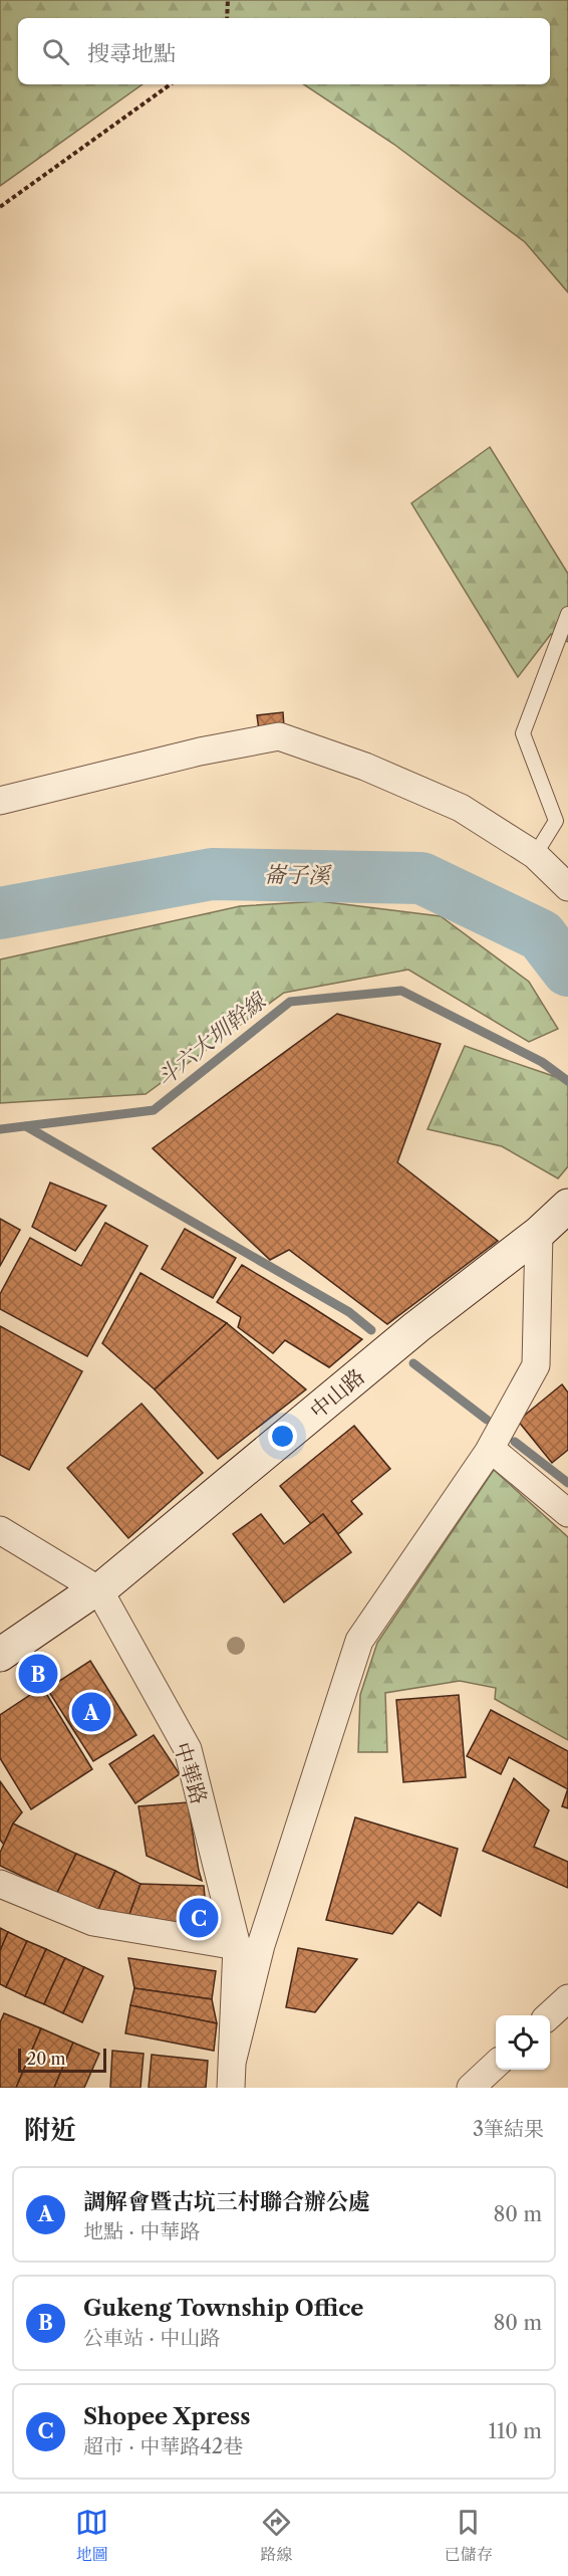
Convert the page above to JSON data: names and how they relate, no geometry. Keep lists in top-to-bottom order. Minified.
{"streets":{"main road":["中山路"],"street":["中華路"]},"crossings":[["中山路","中華路"]],"water":["崙子溪","斗六大圳幹線"],"scale_bar":"20 m","page":{"search":"搜尋地點","pins":["B","A","C"],"scale":"20 m","heading":["附近","3筆結果"],"list":[{"mark":"A","name":"調解會暨古坑三村聯合辦公處","note":"地點 · 中華路","value":"80 m"},{"mark":"B","name":"Gukeng Township Office","note":"公車站 · 中山路","value":"80 m"},{"mark":"C","name":"Shopee Xpress","note":"超市 · 中華路42巷","value":"110 m"}],"nav":["地圖","路線","已儲存"]}}
